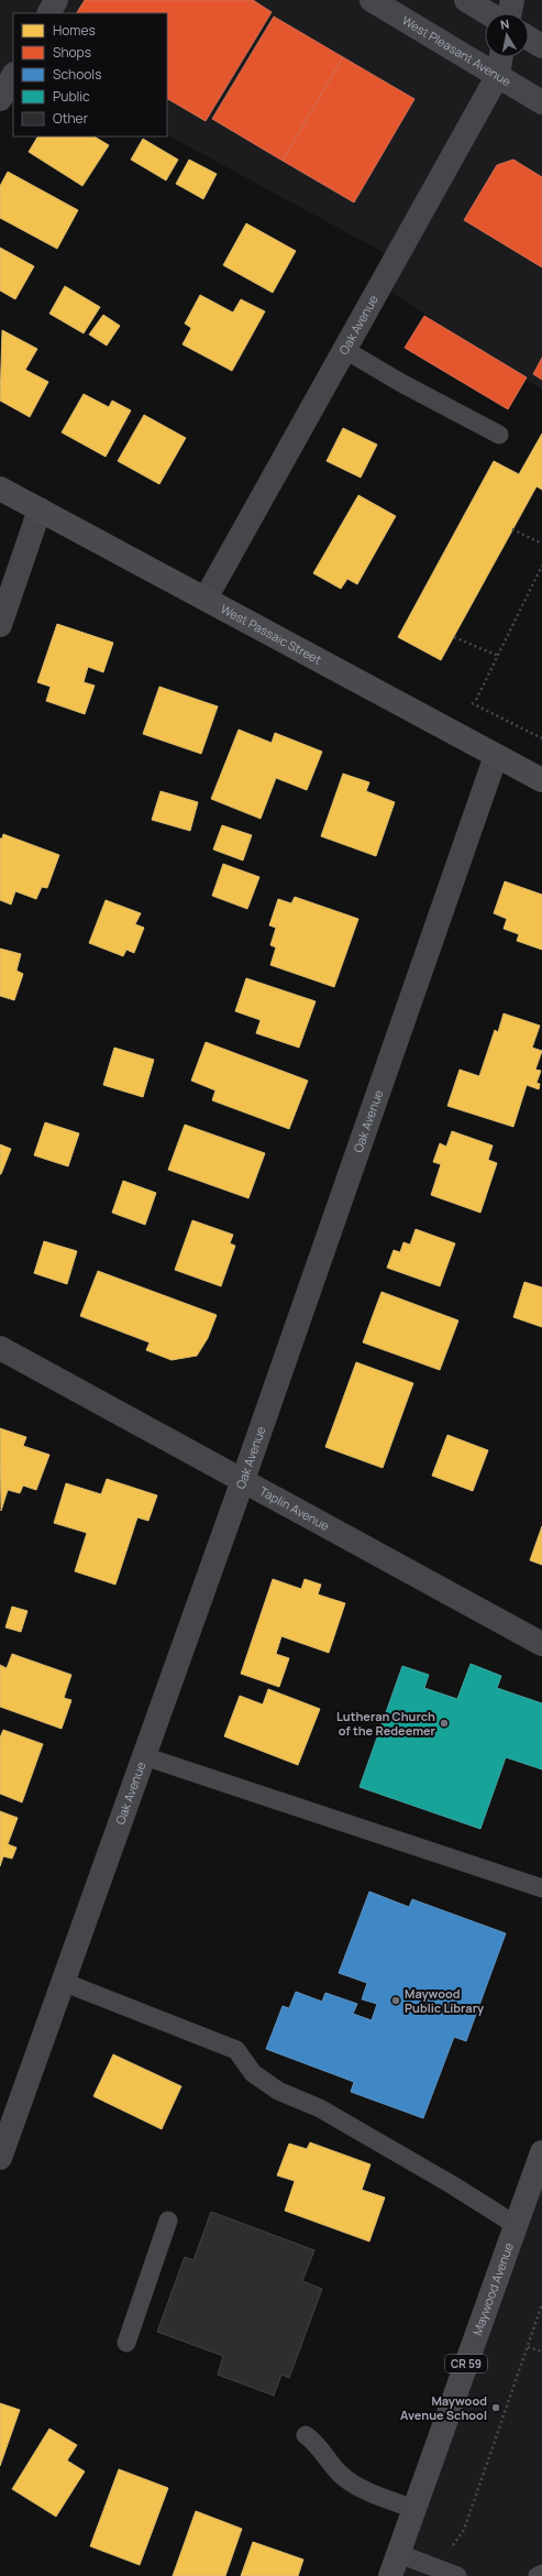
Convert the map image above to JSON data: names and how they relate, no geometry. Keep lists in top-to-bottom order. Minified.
{"streets":{"main road":["West Passaic Street","Maywood Avenue","CR 59"],"street":["West Pleasant Avenue","Oak Avenue","Taplin Avenue"]},"crossings":[["West Pleasant Avenue","Oak Avenue"],["Oak Avenue","West Passaic Street"],["Oak Avenue","Taplin Avenue"]],"places":["Lutheran Church of the Redeemer","Maywood Public Library","Maywood Avenue School"],"legend":["Homes","Shops","Schools","Public","Other"],"north":"top"}
